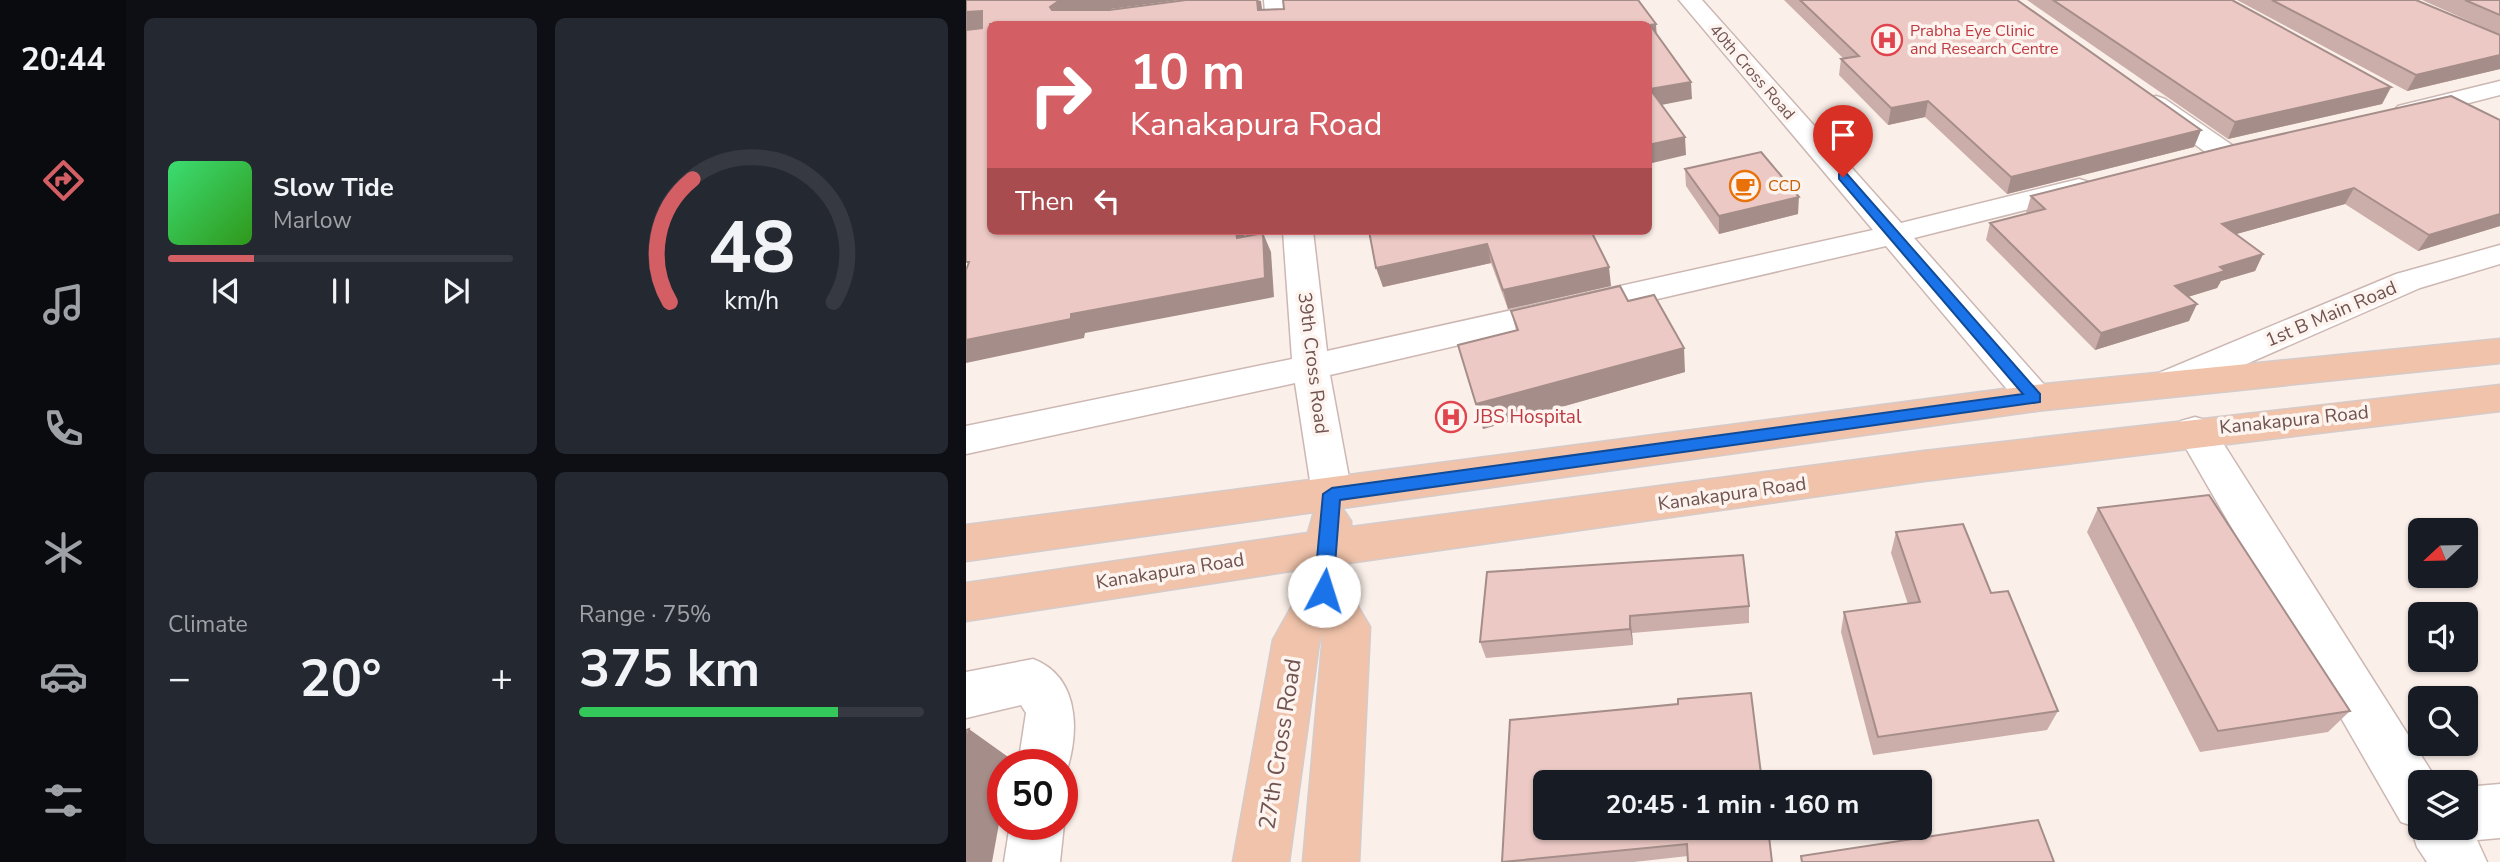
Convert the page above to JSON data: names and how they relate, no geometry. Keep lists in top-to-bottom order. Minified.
{"streets":{"main road":["Kanakapura Road","27th Cross Road"],"street":["40th Cross Road","1st B Main Road","39th Cross Road"]},"crossings":[["39th Cross Road","27th Cross Road"],["Kanakapura Road","27th Cross Road"]],"places":{"hospital":["Prabha Eye Clinic and Research Centre","JBS Hospital"],"cafe":["CCD"]},"north":"left","page":{"tabs":"20:44","turn":["10 m","Kanakapura Road"],"song":["Slow Tide","Marlow"],"then":"Then","tile":["Climate",["Range · 75%","375 km"]],"heat":["−","20°","+"],"limit":"50","trip":"20:45 · 1 min · 160 m","gauge":["48","km/h"]}}
